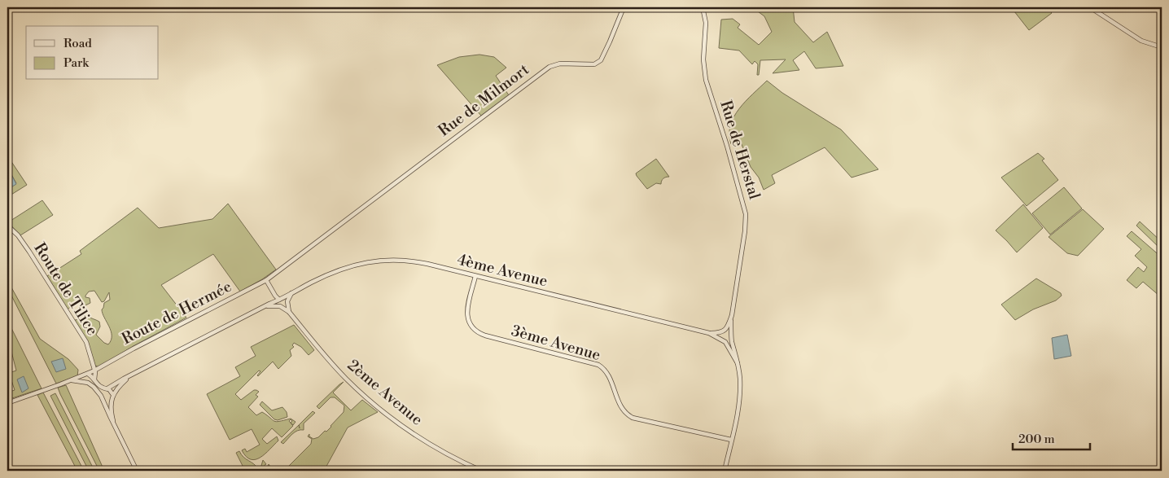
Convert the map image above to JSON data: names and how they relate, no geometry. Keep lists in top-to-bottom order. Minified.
{"streets":{"street":["Rue de Milmort","Rue de Herstal","4ème Avenue","Route de Tilice","Route de Hermée","3ème Avenue","2ème Avenue"]},"crossings":[["Rue de Milmort","Route de Hermée"],["4ème Avenue","3ème Avenue"],["4ème Avenue","2ème Avenue"],["Route de Tilice","Route de Hermée"]],"legend":["Road","Park"],"scale_bar":"200 m"}
